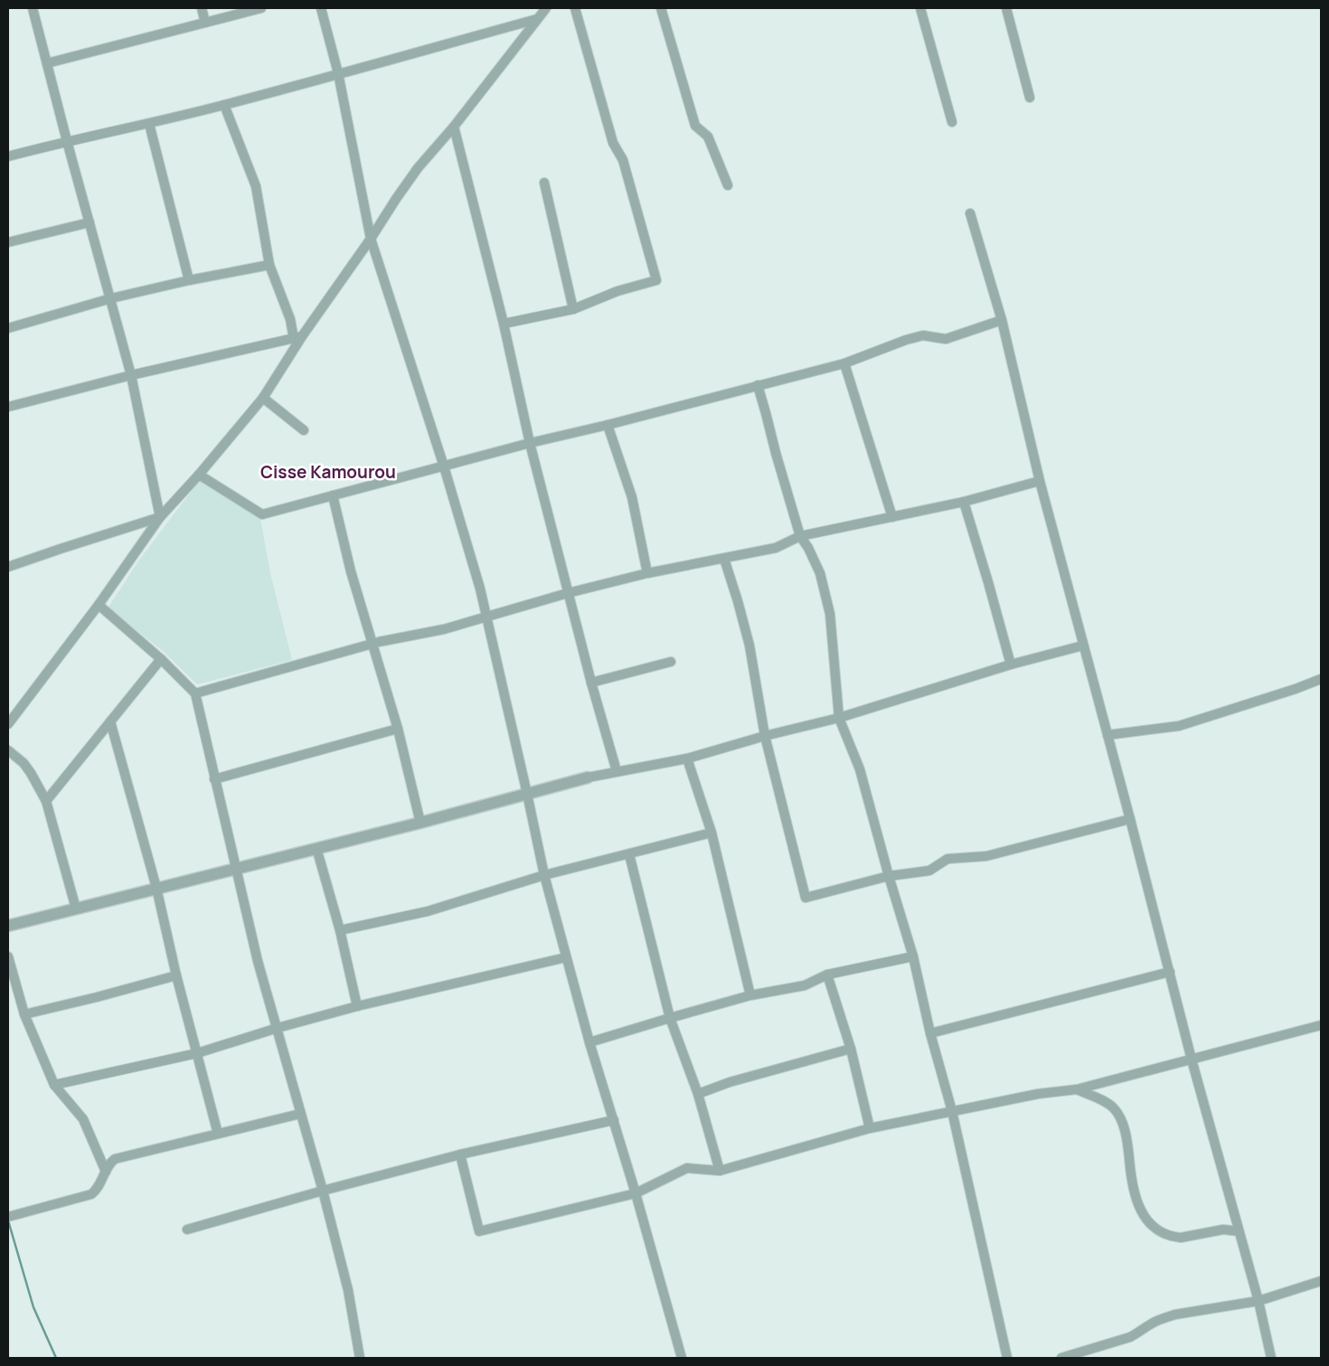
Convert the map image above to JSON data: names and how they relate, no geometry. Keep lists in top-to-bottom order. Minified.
{"districts":["Cisse Kamourou"]}
